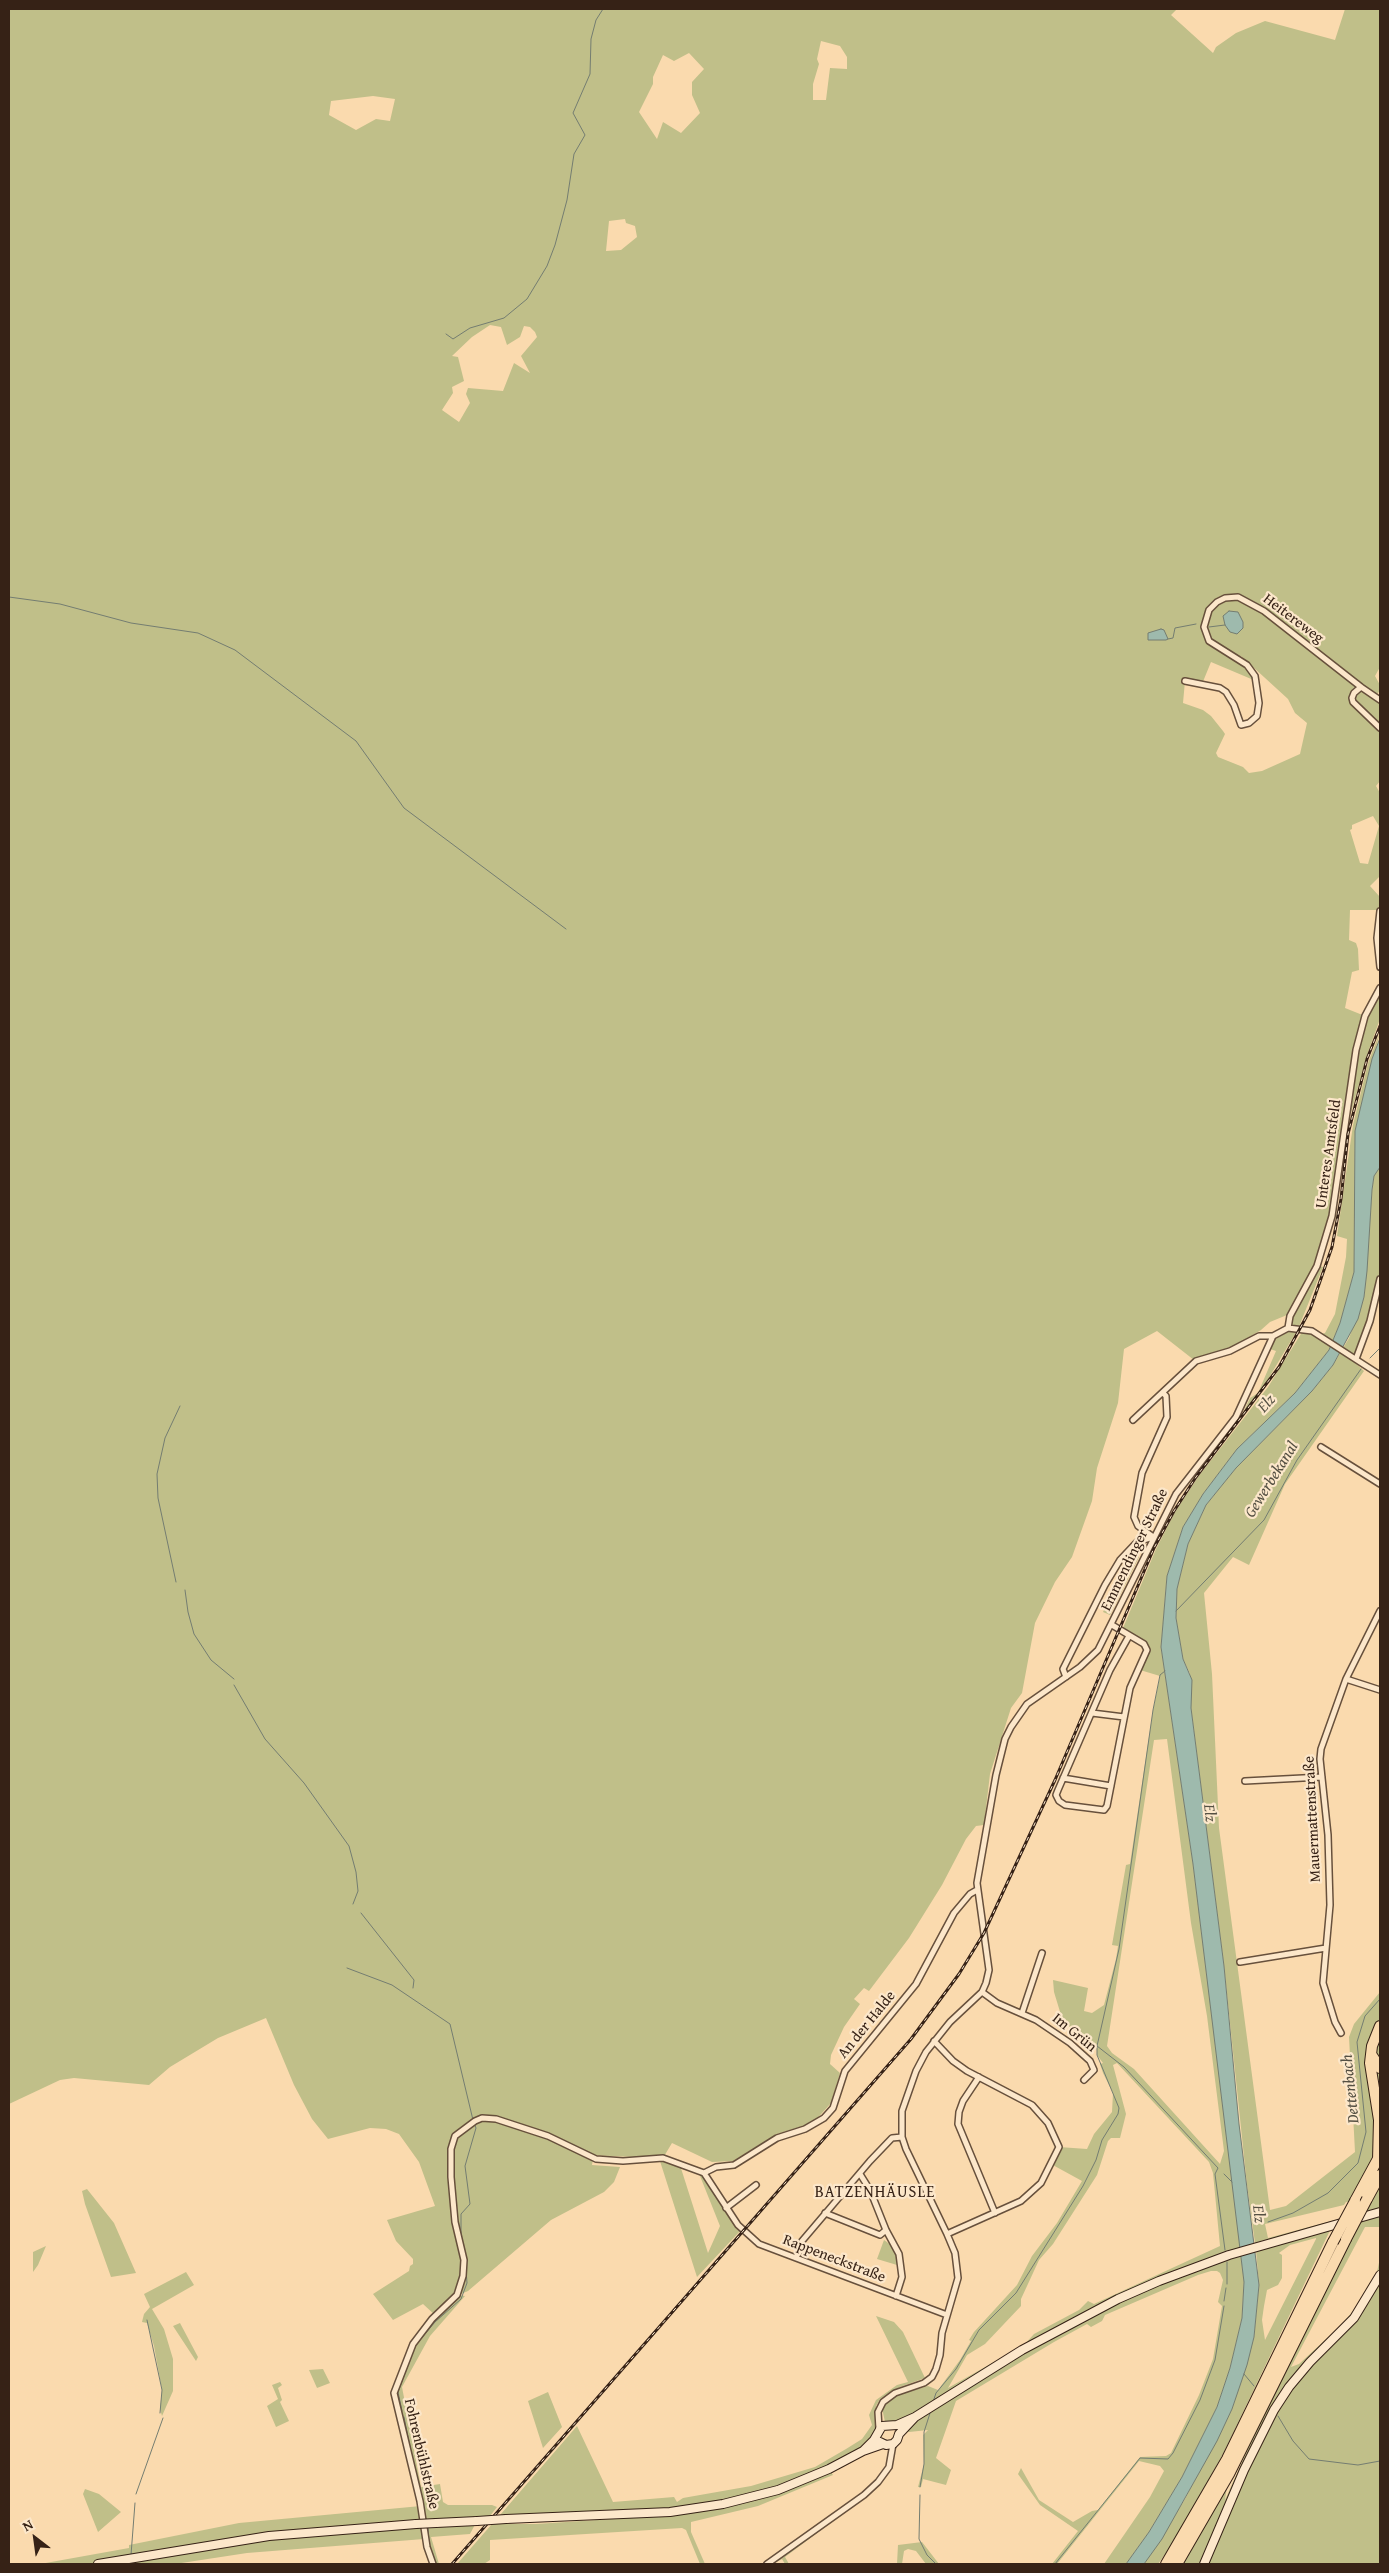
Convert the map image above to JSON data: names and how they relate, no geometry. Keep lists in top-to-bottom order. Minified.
{"streets":{"street":["Heitereweg","Unteres Amtsfeld","Emmendinger Straße","Mauermattenstraße","An der Halde","Im Grün","Rappeneckstraße","Fohrenbühlstraße"]},"crossings":[["Emmendinger Straße","An der Halde"],["Emmendinger Straße","Im Grün"],["An der Halde","Rappeneckstraße"],["An der Halde","Fohrenbühlstraße"],["Rappeneckstraße","Fohrenbühlstraße"]],"districts":["BATZENHÄUSLE"],"water":["Elz","Gewerbekanal","Dettenbach"],"north":"top left"}
